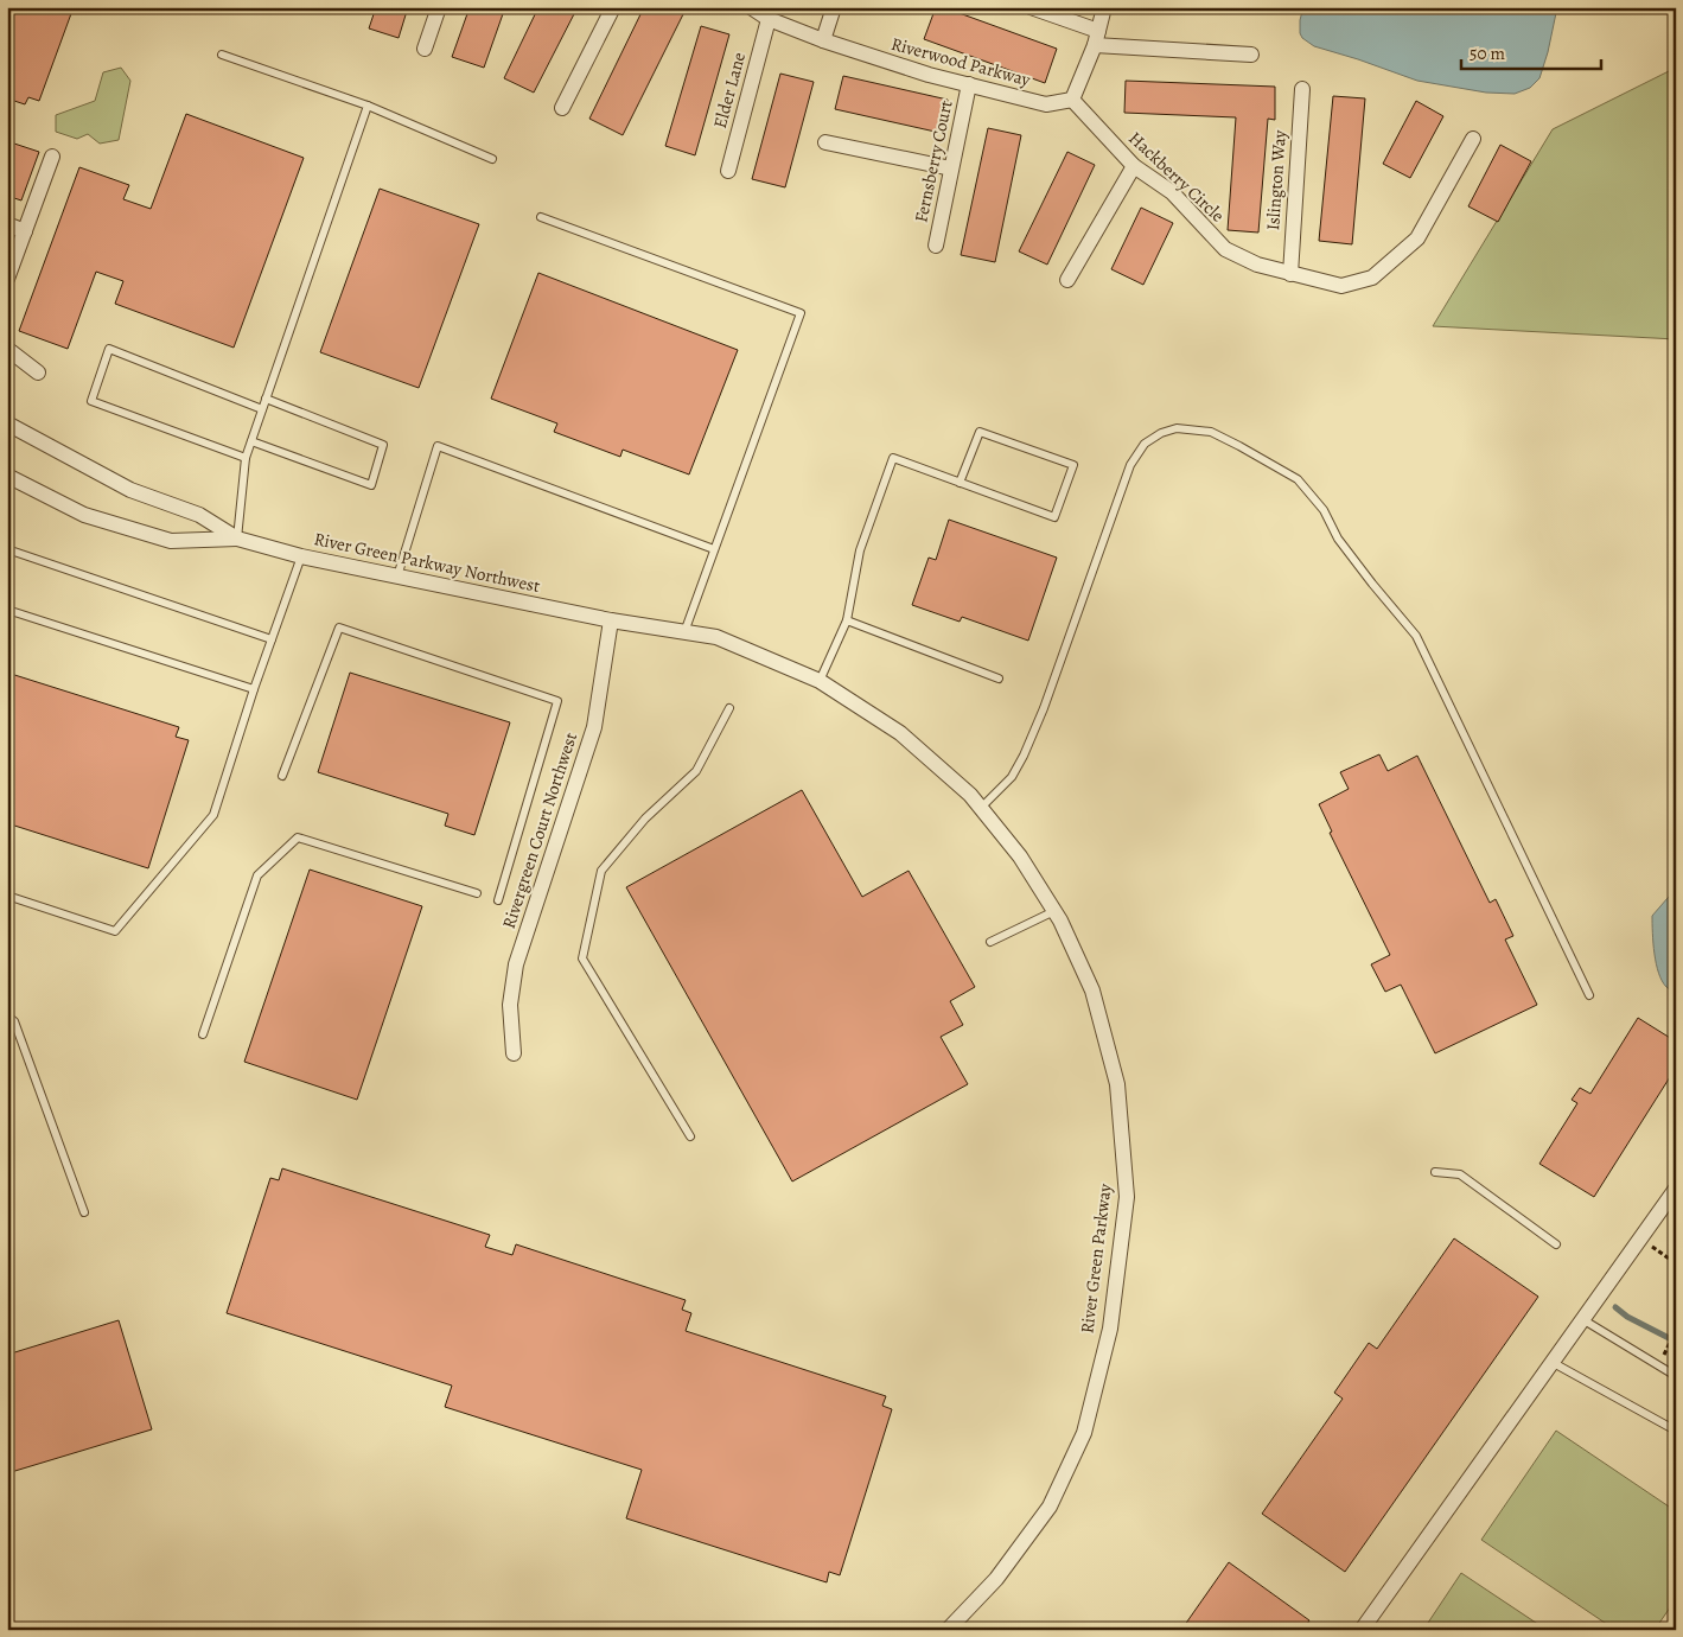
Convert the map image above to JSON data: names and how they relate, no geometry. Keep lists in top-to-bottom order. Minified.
{"streets":{"street":["Riverwood Parkway","Elder Lane","Fernsberry Court","Hackberry Circle","Islington Way","River Green Parkway Northwest","Rivergreen Court Northwest","River Green Parkway"]},"crossings":[["Riverwood Parkway","Elder Lane"],["Riverwood Parkway","Fernsberry Court"],["Riverwood Parkway","Hackberry Circle"],["Hackberry Circle","Islington Way"],["River Green Parkway Northwest","Rivergreen Court Northwest"],["River Green Parkway Northwest","River Green Parkway"],["Rivergreen Court Northwest","River Green Parkway"]],"scale_bar":"50 m"}
